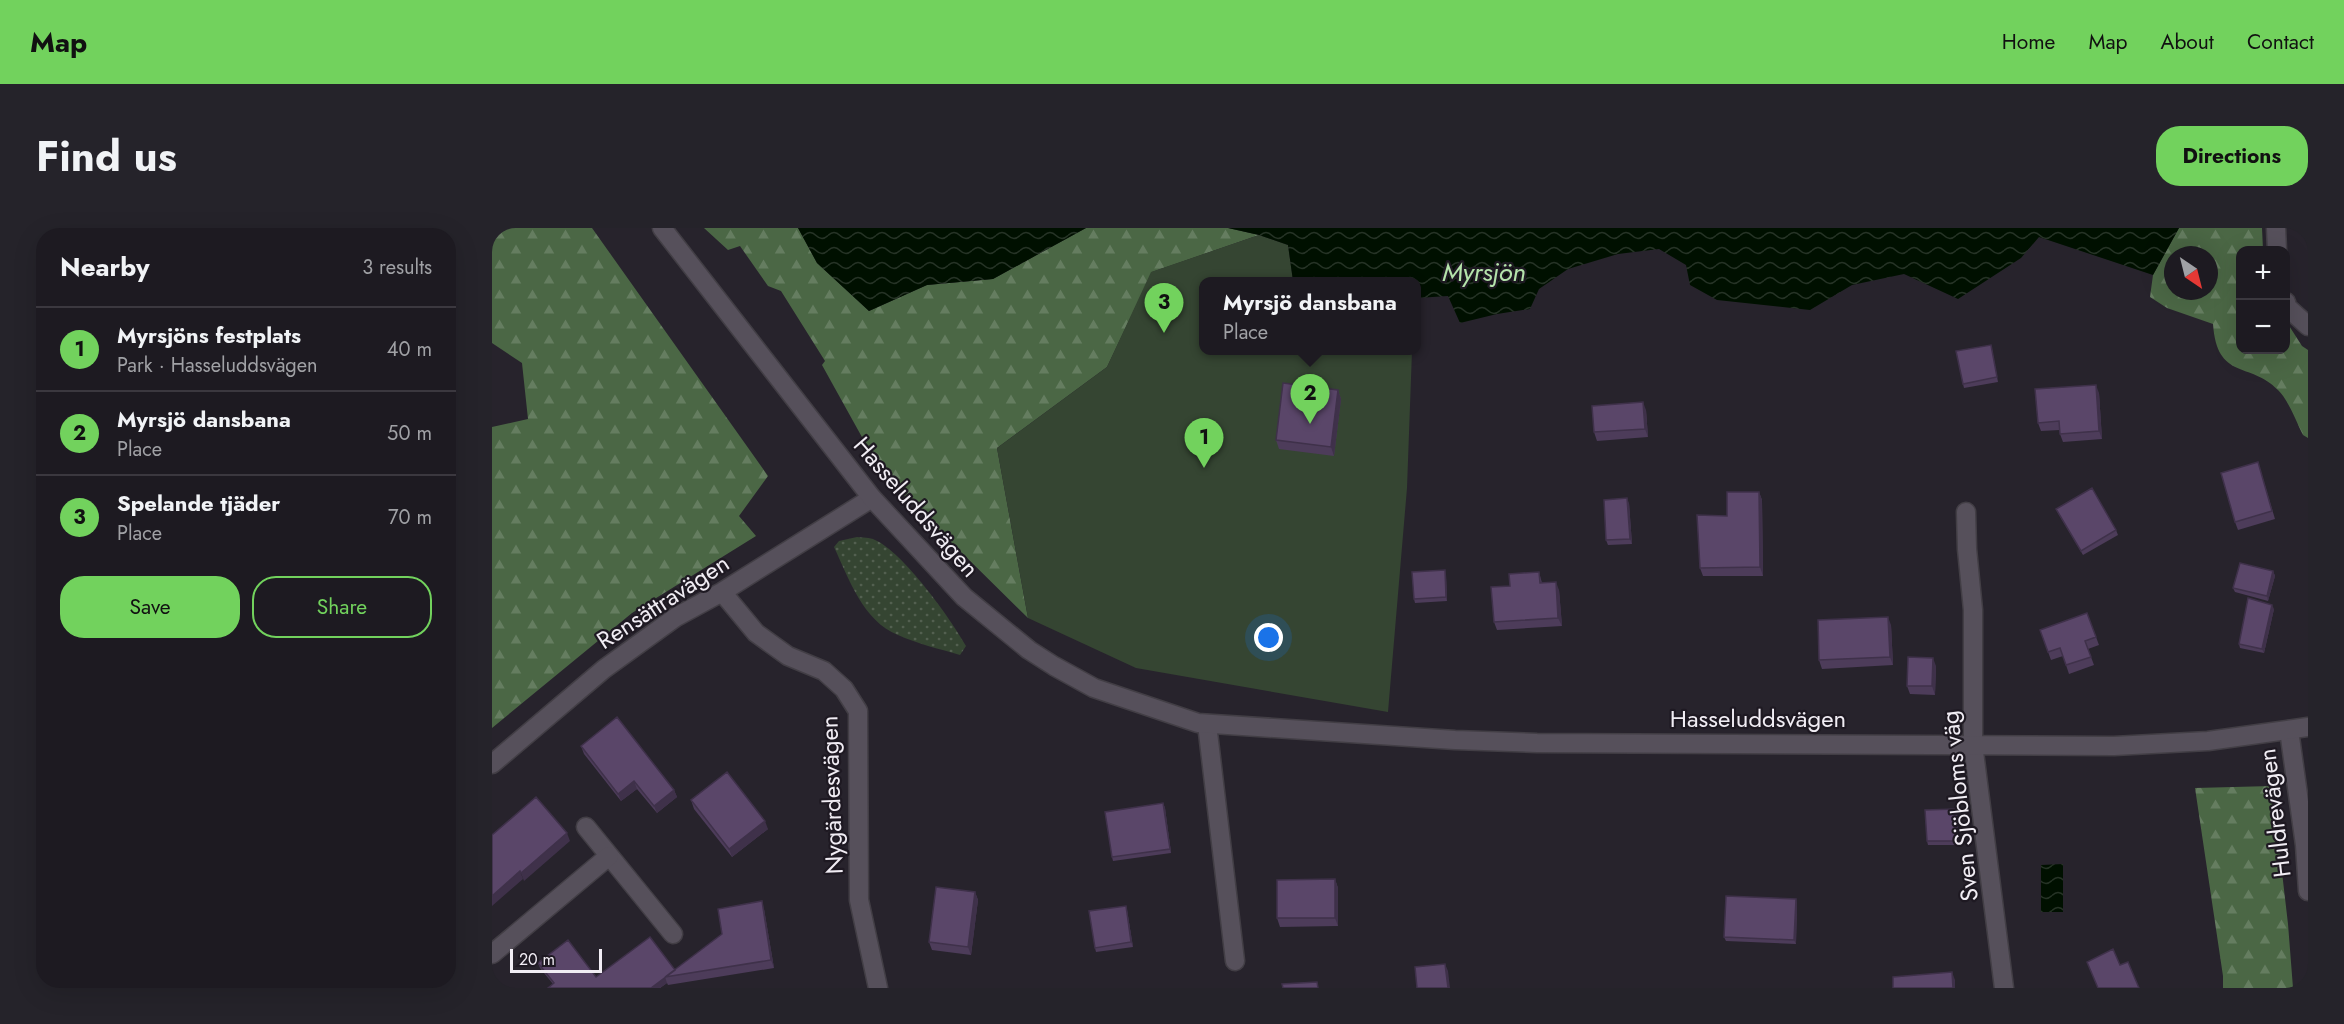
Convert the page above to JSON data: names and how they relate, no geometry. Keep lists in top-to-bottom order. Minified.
{"streets":{"street":["Hasseluddsvägen","Rensättravägen","Nygärdesvägen","Sven Sjöbloms väg","Huldrevägen"]},"crossings":[["Hasseluddsvägen","Rensättravägen"],["Hasseluddsvägen","Sven Sjöbloms väg"],["Hasseluddsvägen","Huldrevägen"],["Rensättravägen","Nygärdesvägen"]],"water":["Myrsjön"],"scale_bar":"20 m","north":"bottom right","page":{"header":"Map","nav":["Home","Map","About","Contact"],"title":"Find us","buttons":["Directions",["Save","Share"]],"heading":["Nearby","3 results"],"map_buttons":["+","−"],"popup":["Myrsjö dansbana","Place"],"pins":["3","2","1"],"list":[{"mark":"1","name":"Myrsjöns festplats","note":"Park · Hasseluddsvägen","value":"40 m"},{"mark":"2","name":"Myrsjö dansbana","note":"Place","value":"50 m"},{"mark":"3","name":"Spelande tjäder","note":"Place","value":"70 m"}],"scale":"20 m"}}
